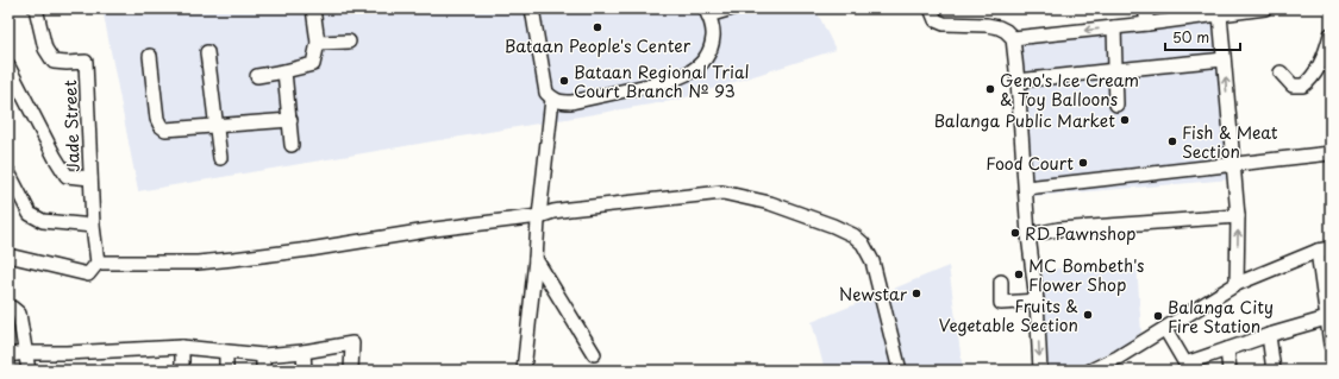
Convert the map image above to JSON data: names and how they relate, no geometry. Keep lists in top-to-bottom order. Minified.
{"streets":{"street":["Jade Street"]},"places":["Bataan People's Center","Bataan Regional Trial Court Branch № 93","Geno's Ice Cream & Toy Balloons","Balanga Public Market","Fish & Meat Section","Food Court","RD Pawnshop","MC Bombeth's Flower Shop","Newstar","Fruits & Vegetable Section","Balanga City Fire Station"],"scale_bar":"50 m"}
